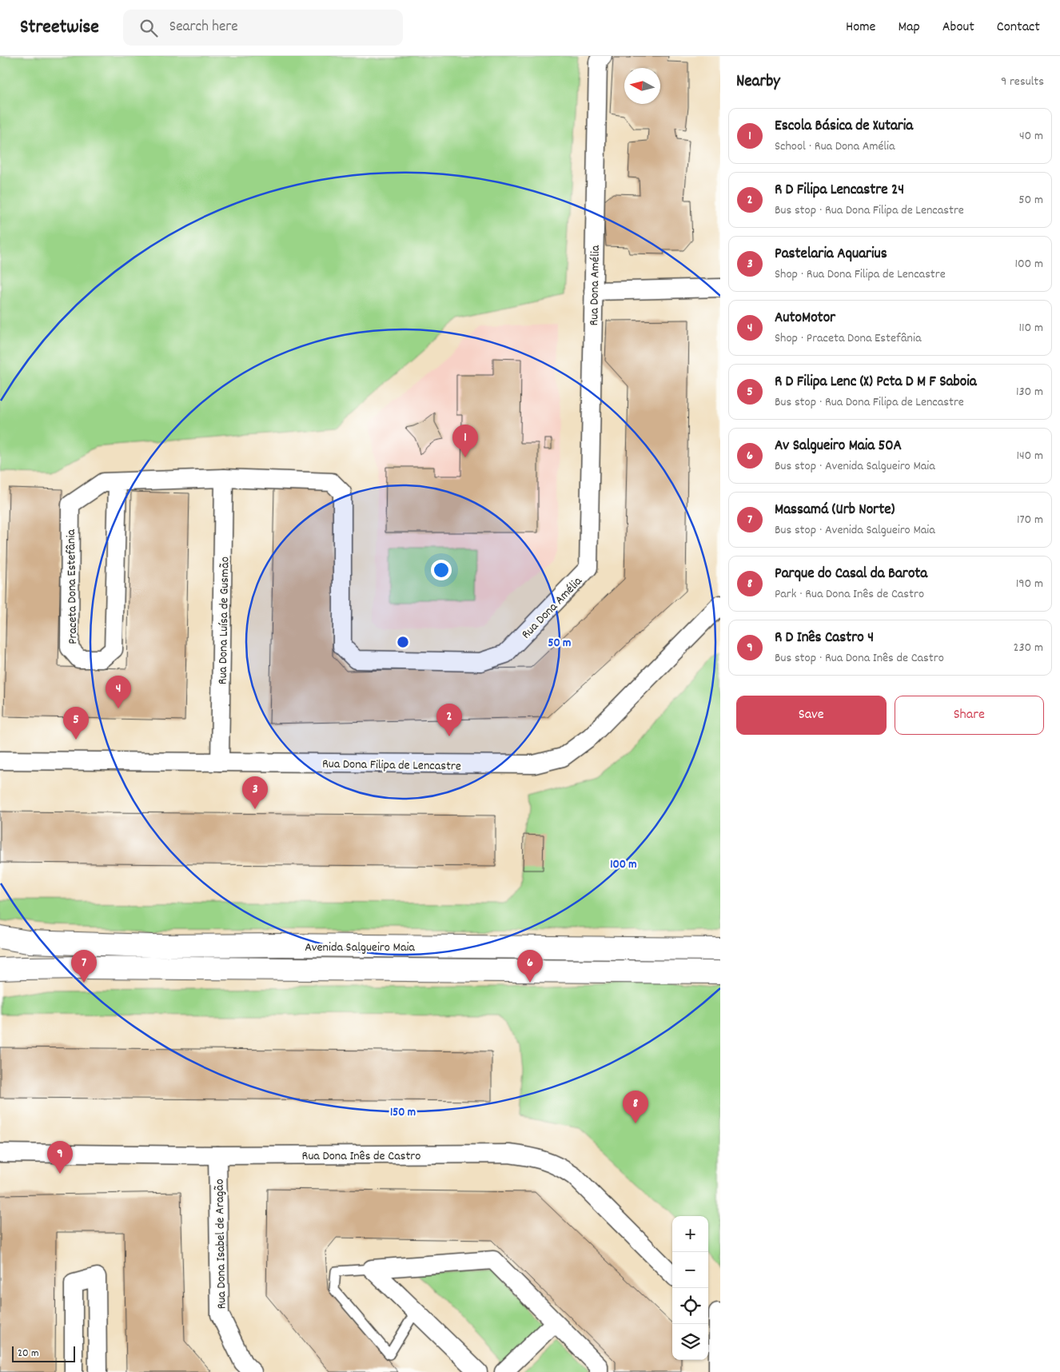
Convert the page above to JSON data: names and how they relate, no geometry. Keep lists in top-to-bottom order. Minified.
{"streets":{"street":["Rua Dona Amélia","Praceta Dona Estefânia","Rua Dona Luísa de Gusmão","Rua Dona Filipa de Lencastre","Avenida Salgueiro Maia","Rua Dona Inês de Castro","Rua Dona Isabel de Aragão"]},"crossings":[["Rua Dona Amélia","Praceta Dona Estefânia"],["Rua Dona Amélia","Rua Dona Luísa de Gusmão"],["Praceta Dona Estefânia","Rua Dona Luísa de Gusmão"],["Rua Dona Luísa de Gusmão","Rua Dona Filipa de Lencastre"],["Rua Dona Inês de Castro","Rua Dona Isabel de Aragão"]],"scale_bar":"20 m","north":"left","page":{"header":"Streetwise","search":"Search here","nav":["Home","Map","About","Contact"],"heading":["Nearby","9 results"],"list":[{"mark":"1","name":"Escola Básica de Xutaria","note":"School · Rua Dona Amélia","value":"40 m"},{"mark":"2","name":"R D Filipa Lencastre 24","note":"Bus stop · Rua Dona Filipa de Lencastre","value":"50 m"},{"mark":"3","name":"Pastelaria Aquarius","note":"Shop · Rua Dona Filipa de Lencastre","value":"100 m"},{"mark":"4","name":"AutoMotor","note":"Shop · Praceta Dona Estefânia","value":"110 m"},{"mark":"5","name":"R D Filipa Lenc (X) Pcta D M F Saboia","note":"Bus stop · Rua Dona Filipa de Lencastre","value":"130 m"},{"mark":"6","name":"Av Salgueiro Maia 50A","note":"Bus stop · Avenida Salgueiro Maia","value":"140 m"},{"mark":"7","name":"Massamá (Urb Norte)","note":"Bus stop · Avenida Salgueiro Maia","value":"170 m"},{"mark":"8","name":"Parque do Casal da Barota","note":"Park · Rua Dona Inês de Castro","value":"190 m"},{"mark":"9","name":"R D Inês Castro 4","note":"Bus stop · Rua Dona Inês de Castro","value":"230 m"}],"pins":["1","4","2","5","3","6","7","8","9"],"buttons":["Save","Share"],"map_buttons":["+","−"],"scale":"20 m"},"rings":["50 m","100 m","150 m"]}
